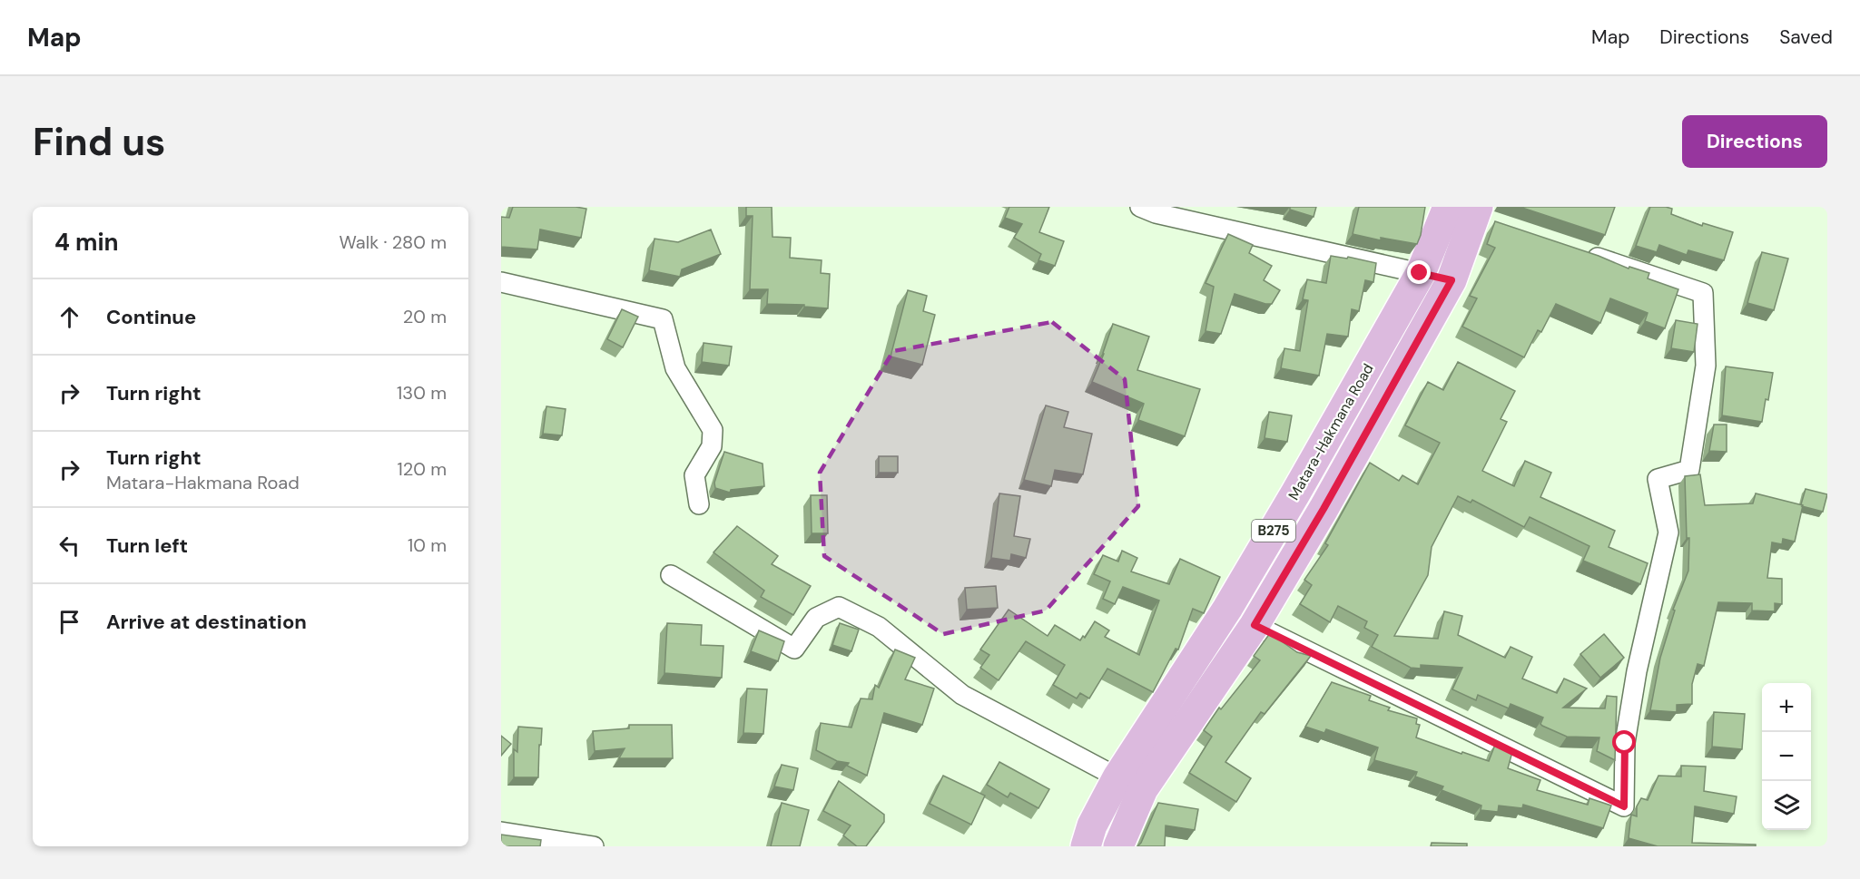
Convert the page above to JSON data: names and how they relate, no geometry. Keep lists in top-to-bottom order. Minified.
{"streets":{"main road":["Matara-Hakmana Road","B275"]},"page":{"header":"Map","nav":["Map","Directions","Saved"],"buttons":"Directions","title":"Find us","heading":["4 min","Walk · 280 m"],"list":[["Continue","20 m"],["Turn right","130 m"],["Turn right","Matara-Hakmana Road","120 m"],["Turn left","10 m"],"Arrive at destination"],"map_buttons":["+","−"]}}
